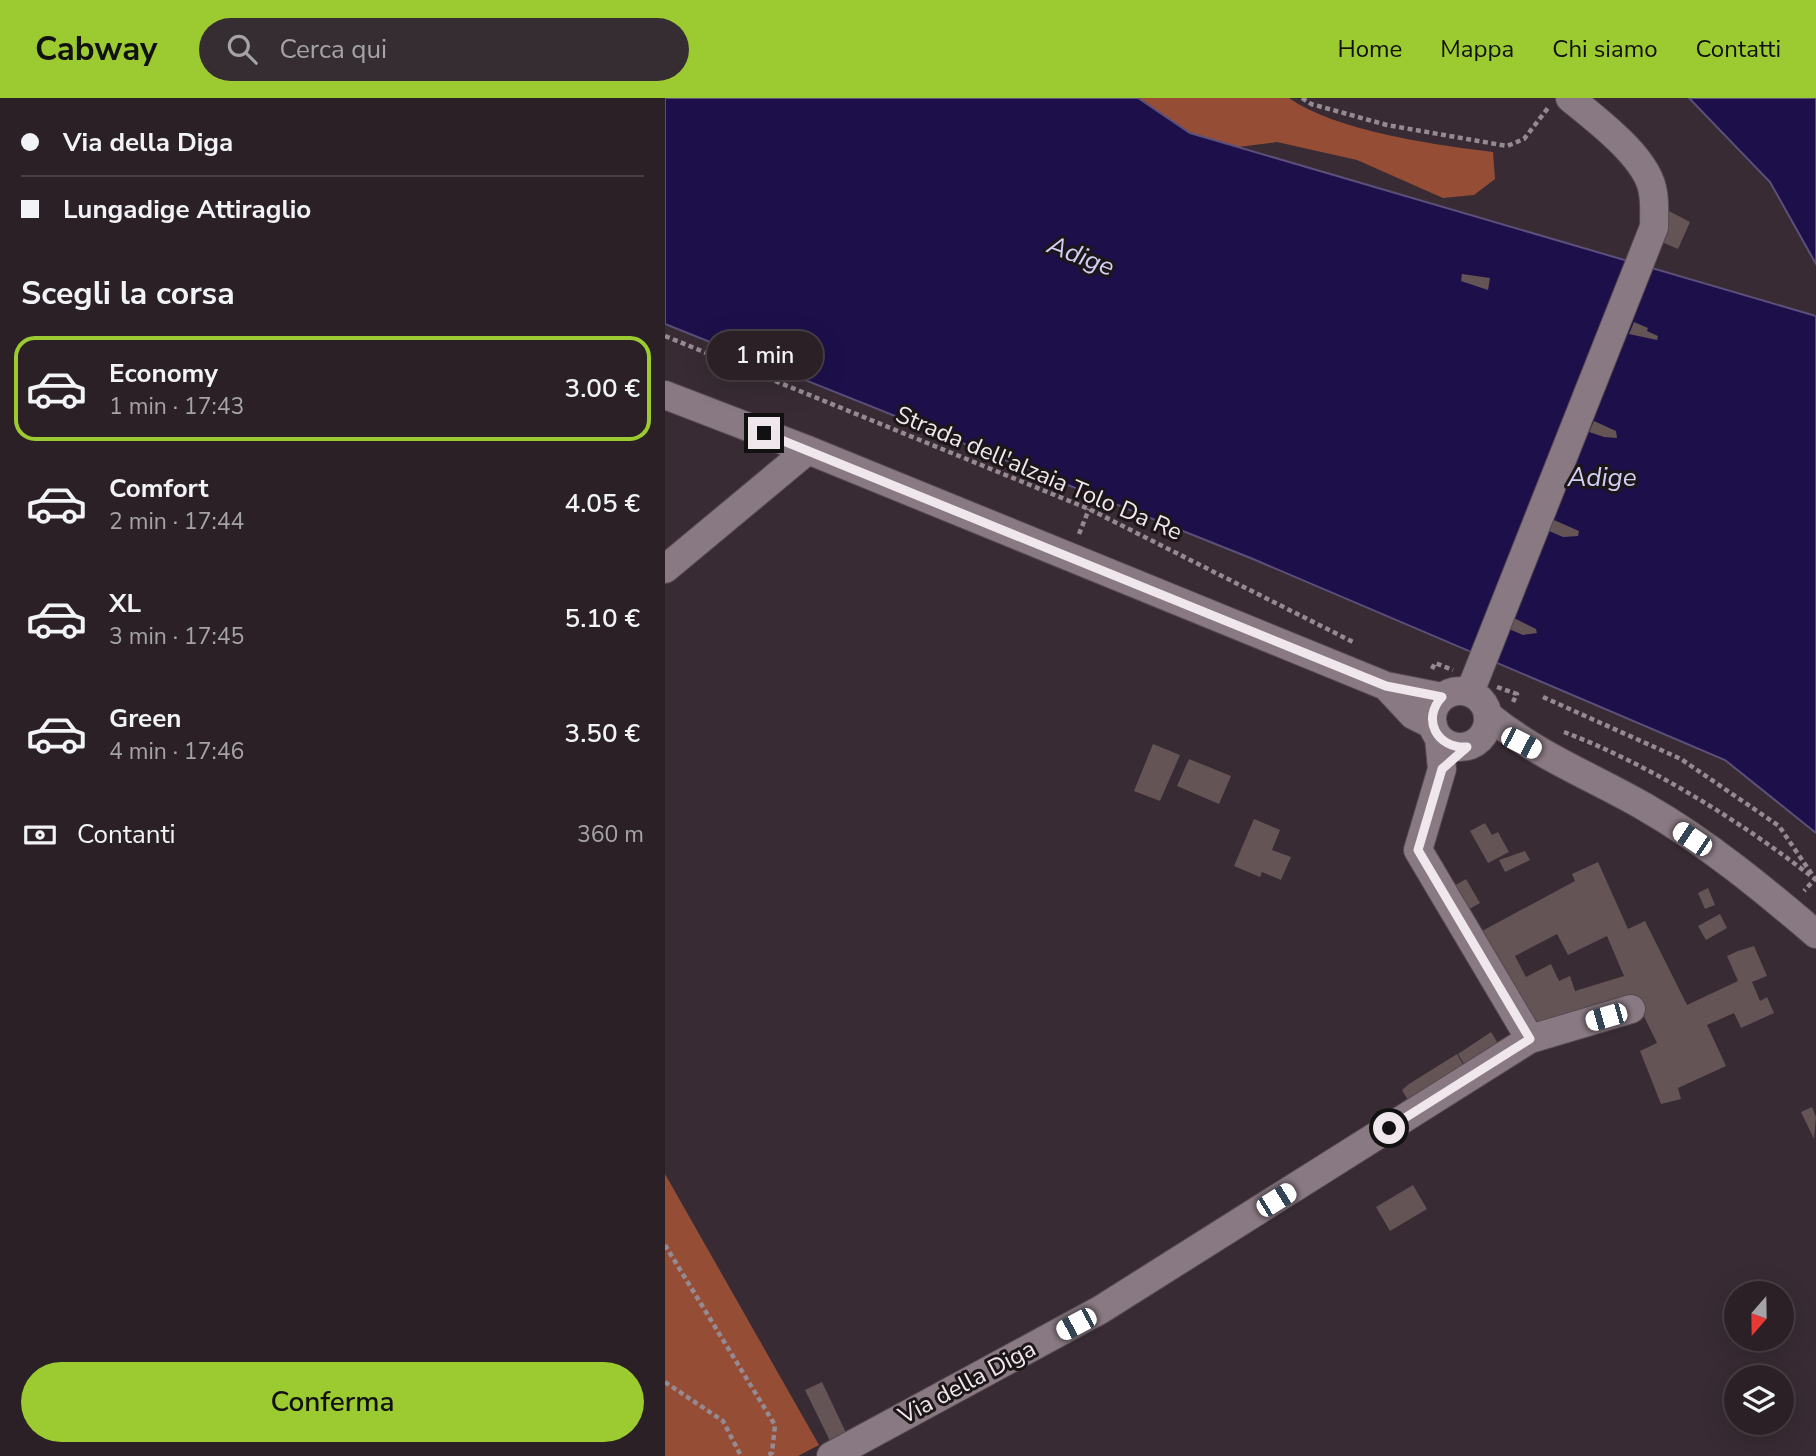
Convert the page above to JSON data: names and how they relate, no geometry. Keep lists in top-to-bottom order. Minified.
{"streets":{"street":["Via della Diga"],"path":["Strada dell'alzaia Tolo Da Re"]},"water":["Adige"],"north":"bottom","page":{"header":"Cabway","search":"Cerca qui","nav":["Home","Mappa","Chi siamo","Contatti"],"banner":["Via della Diga","Lungadige Attiraglio"],"heading":"Scegli la corsa","bubble":"1 min","list":[{"name":"Economy","note":"1 min · 17:43","value":"3.00 €"},{"name":"Comfort","note":"2 min · 17:44","value":"4.05 €"},{"name":"XL","note":"3 min · 17:45","value":"5.10 €"},{"name":"Green","note":"4 min · 17:46","value":"3.50 €"}],"pay":["Contanti","360 m"],"buttons":"Conferma"}}
